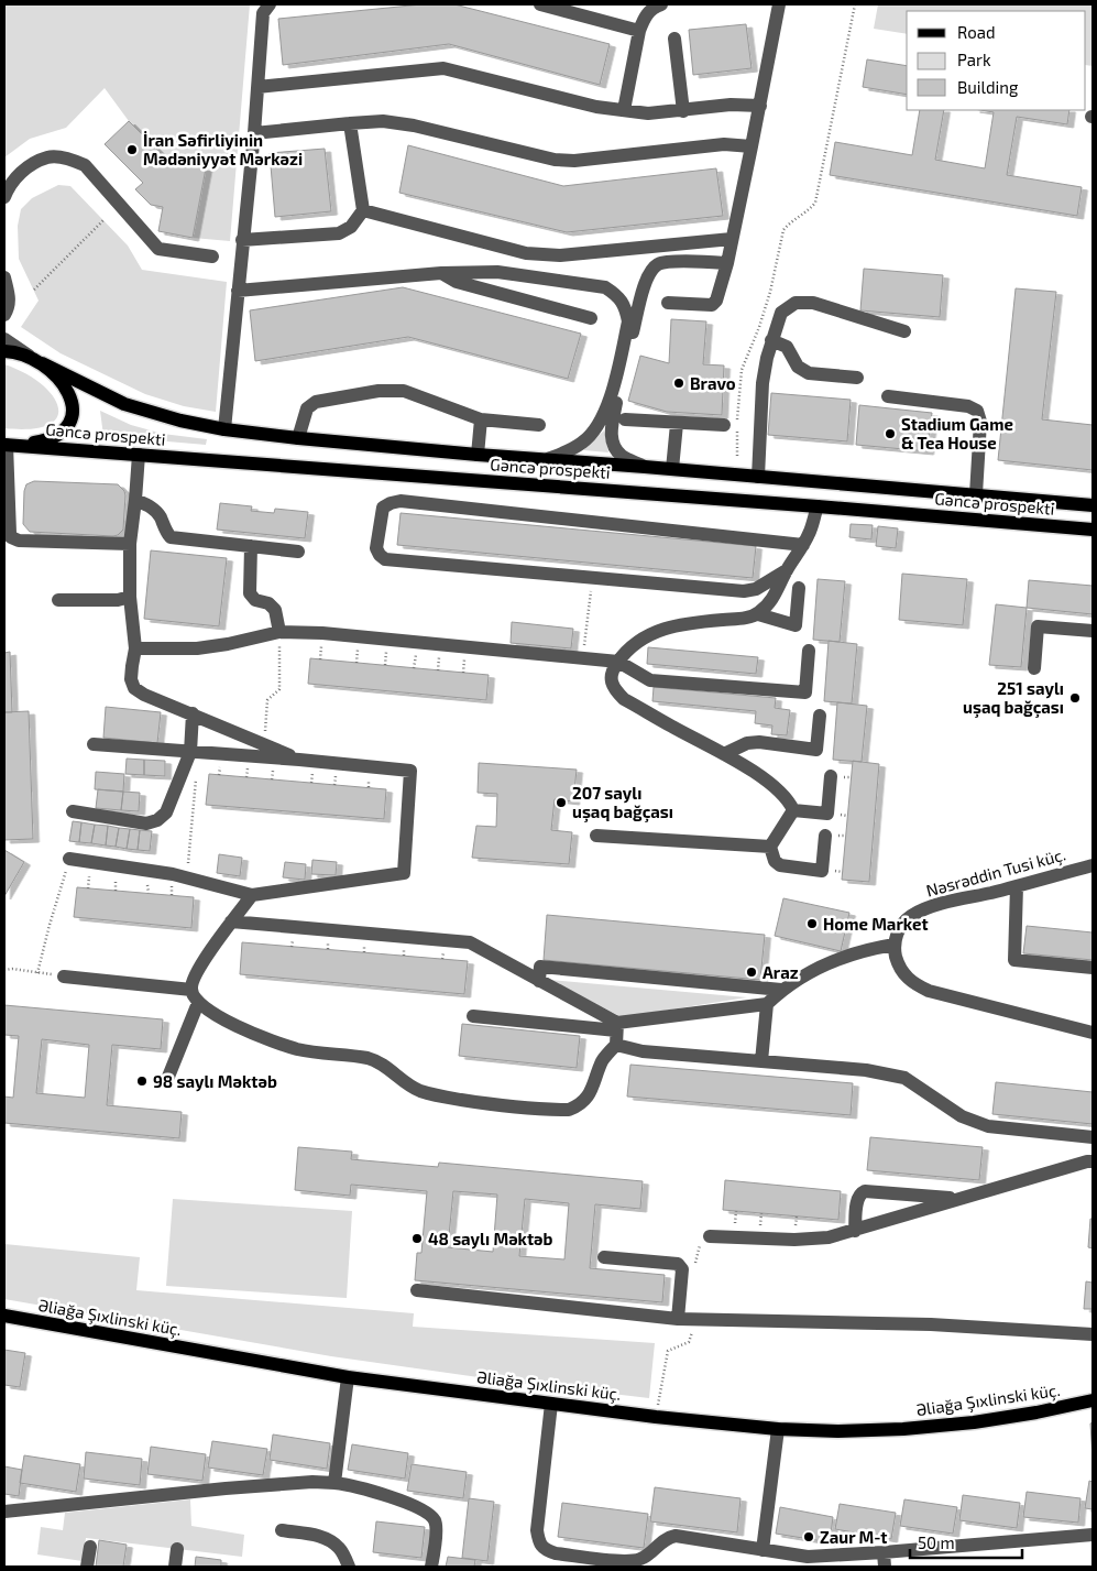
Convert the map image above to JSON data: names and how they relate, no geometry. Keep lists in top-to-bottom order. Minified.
{"streets":{"main road":["Gəncə prospekti","Əliağa Şıxlinski küç."],"street":["Nəsrəddin Tusi küç."]},"places":["İran Səfirliyinin Mədəniyyət Mərkəzi","Bravo","Stadium Game & Tea House","251 saylı uşaq bağçası","207 saylı uşaq bağçası","Home Market","Araz","98 saylı Məktəb","48 saylı Məktəb","Zaur M-t"],"legend":["Road","Park","Building"],"scale_bar":"50 m"}
